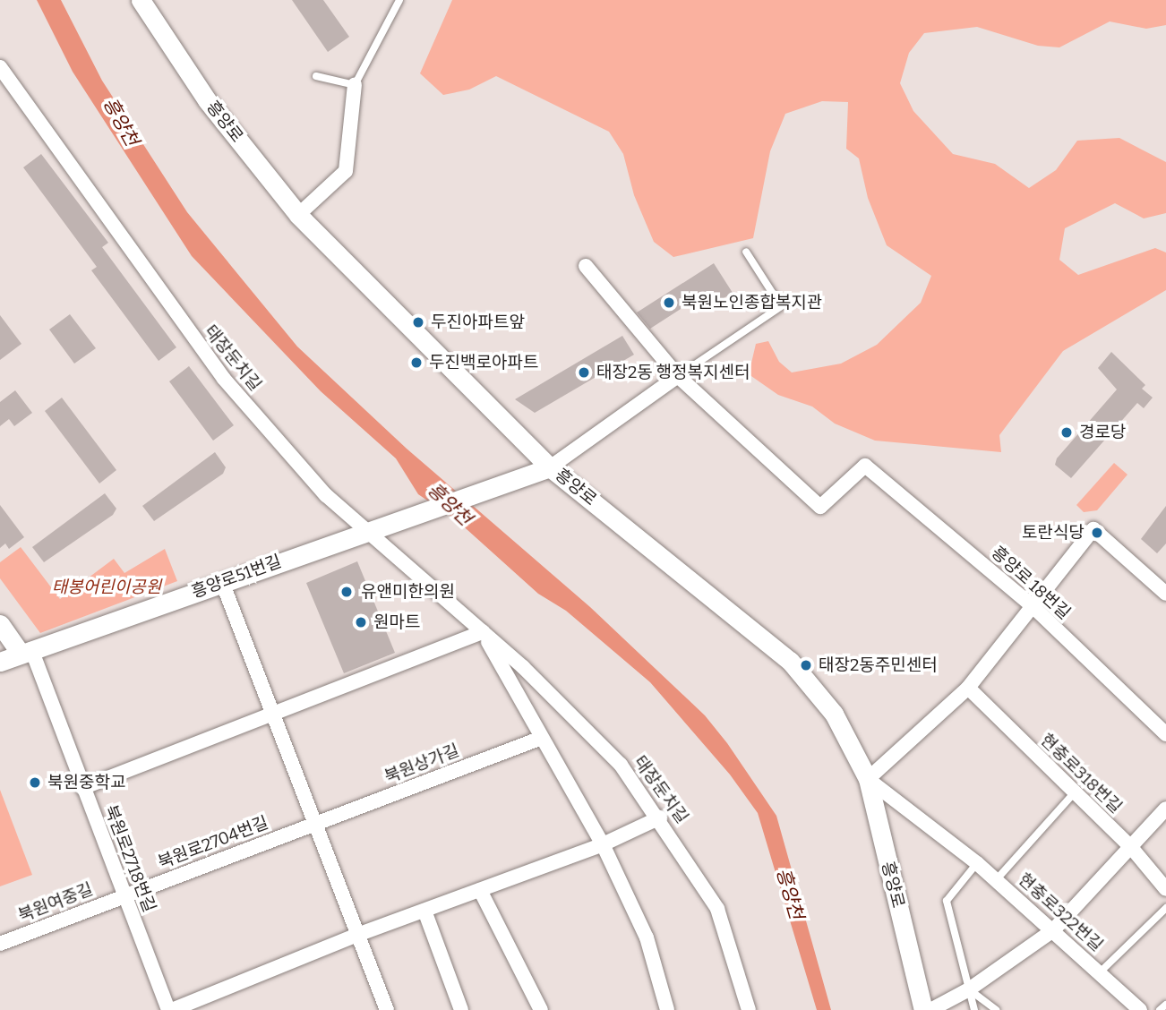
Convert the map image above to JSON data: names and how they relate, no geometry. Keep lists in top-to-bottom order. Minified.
{"streets":{"street":["흥양로","태장둔치길","흥양로51번길","흥양로 18번길","북원상가길","현충로318번길","북원로2704번길","북원로2718번길","북원여중길","현충로322번길"]},"crossings":[["흥양로","흥양로51번길"],["흥양로","현충로322번길"],["태장둔치길","흥양로51번길"],["흥양로51번길","북원로2718번길"],["북원상가길","북원로2704번길"],["현충로318번길","현충로322번길"],["북원로2704번길","북원로2718번길"],["북원로2704번길","북원여중길"],["북원로2718번길","북원여중길"]],"water":["흥양천"],"parks":["태봉어린이공원"],"places":["북원노인종합복지관","두진아파트앞","두진백로아파트","태장2동 행정복지센터","경로당","토란식당","유앤미한의원","원마트","태장2동주민센터","북원중학교"]}
